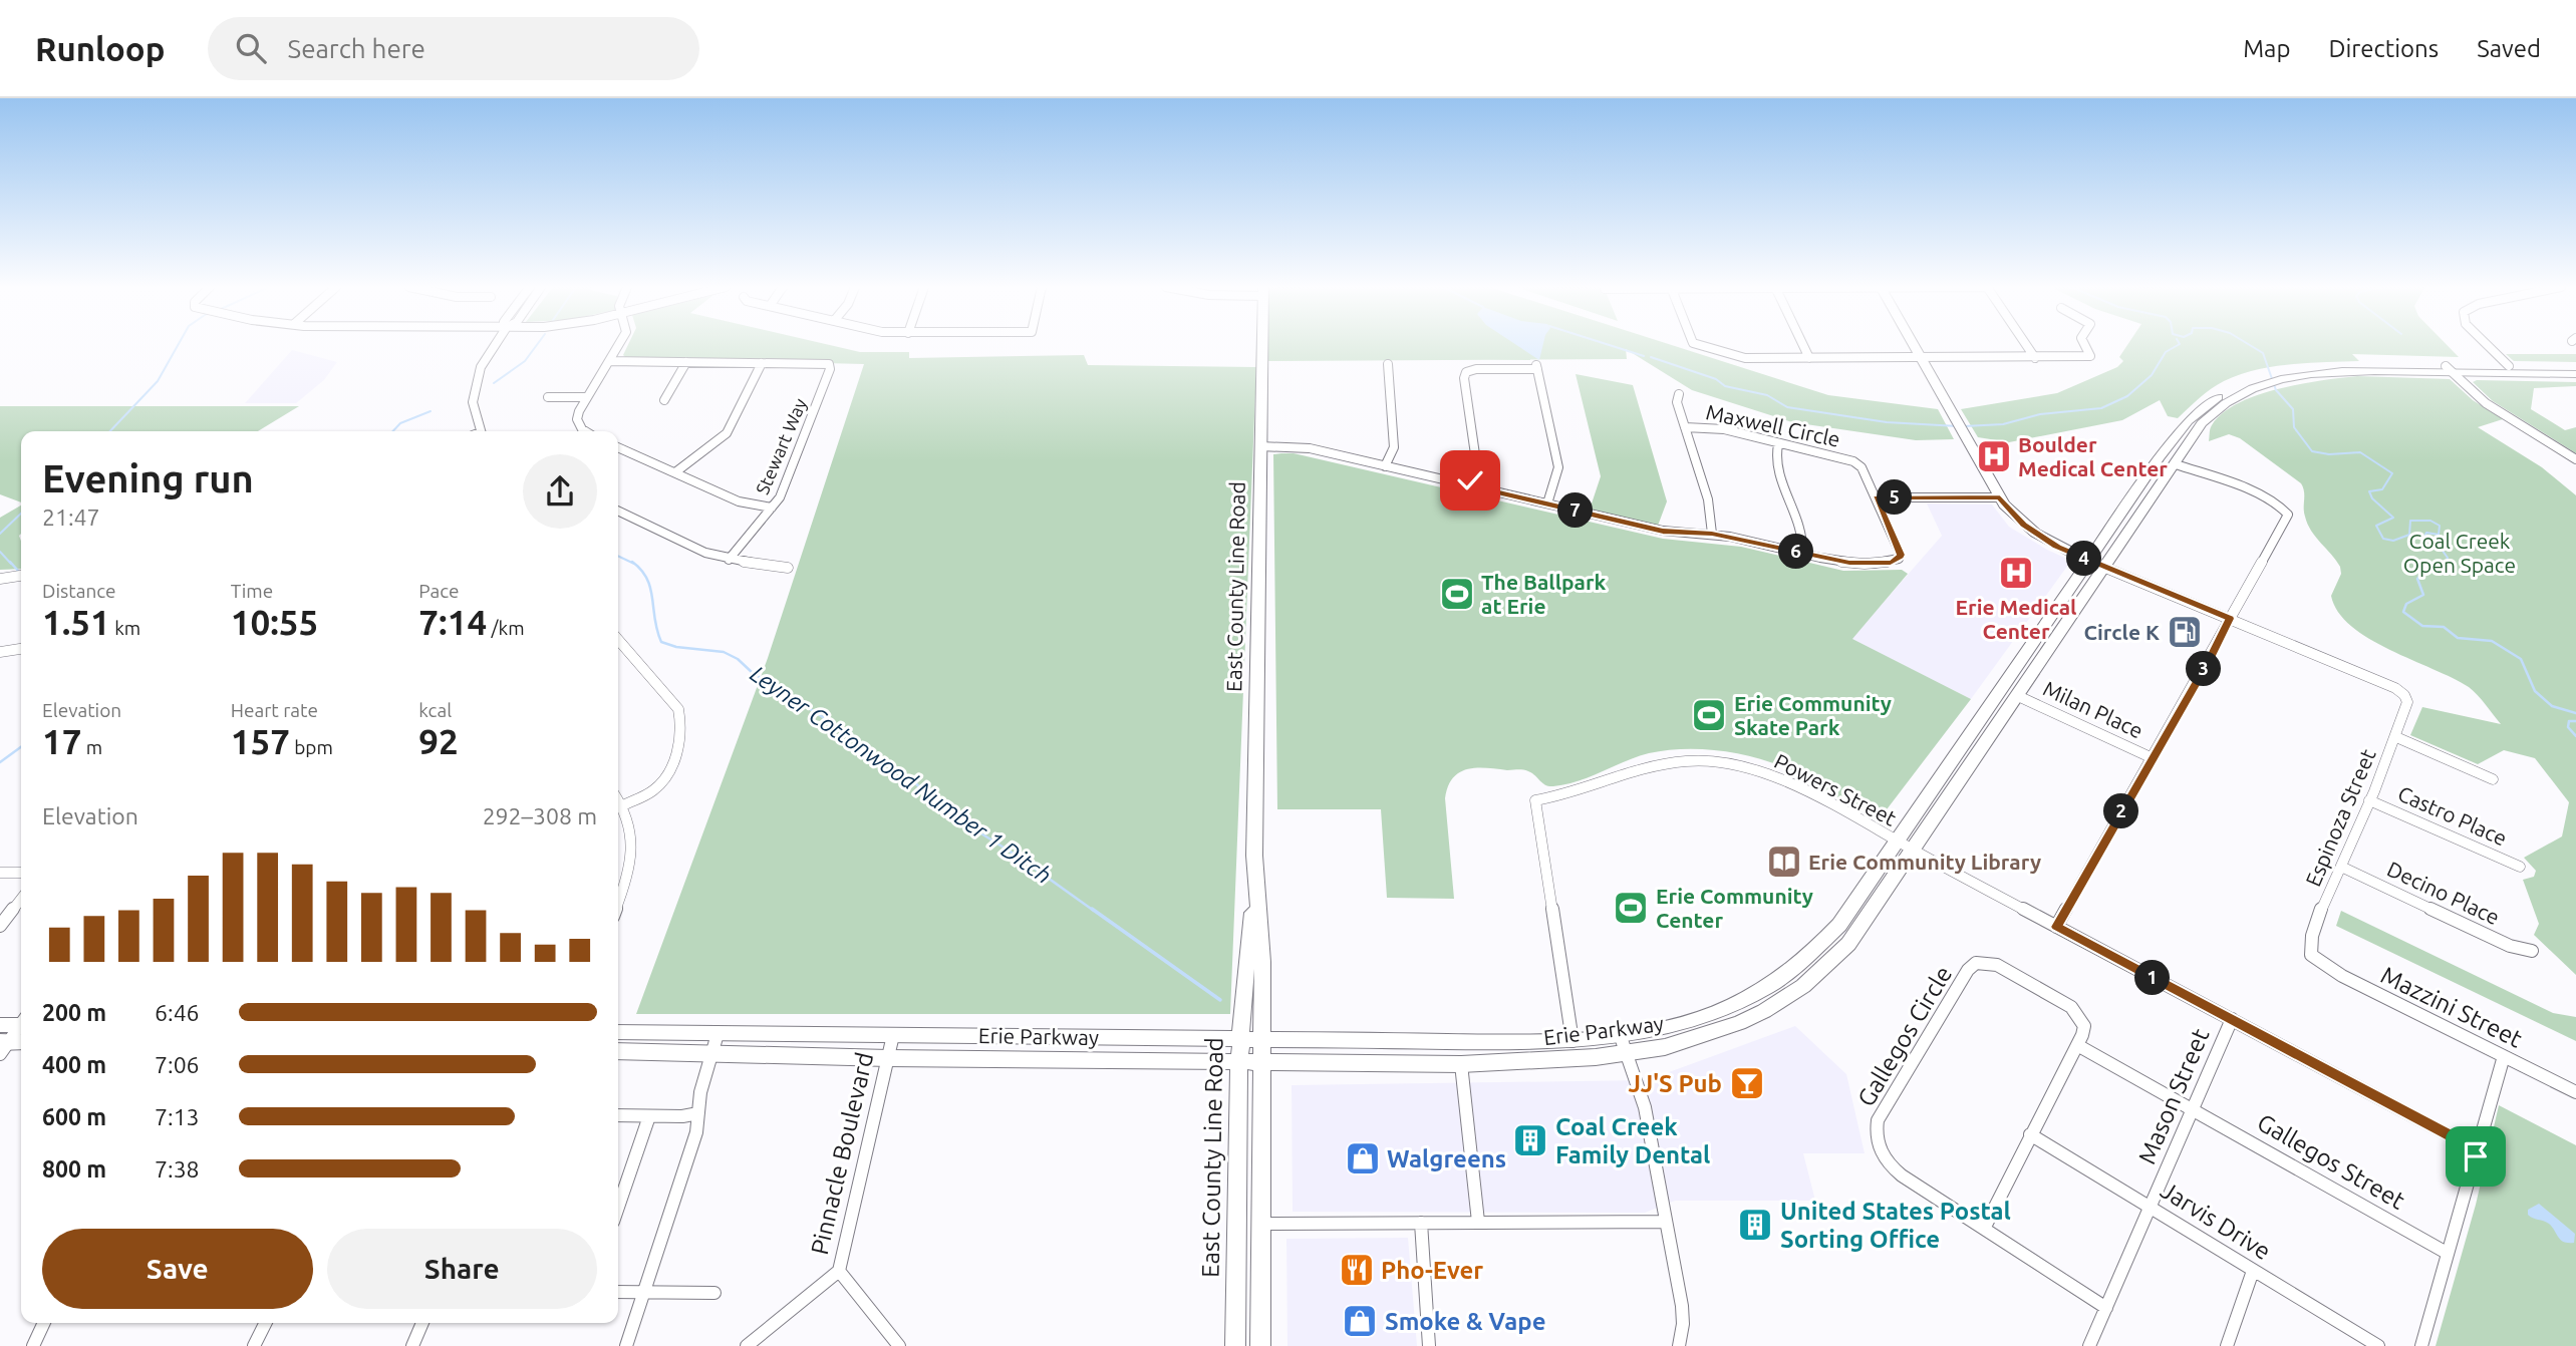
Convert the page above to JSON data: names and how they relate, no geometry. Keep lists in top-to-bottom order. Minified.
{"streets":{"main road":["East County Line Road","Erie Parkway"],"street":["Maxwell Circle","Stewart Way","Milan Place","Powers Street","Castro Place","Espinoza Street","Decino Place","Mazzini Street","Gallegos Circle","Mason Street","Pinnacle Boulevard","Gallegos Street","Jarvis Drive"]},"crossings":[["East County Line Road","Erie Parkway"],["Milan Place","Erie Parkway"],["Powers Street","Erie Parkway"],["Powers Street","Mason Street"],["Castro Place","Espinoza Street"],["Espinoza Street","Decino Place"],["Espinoza Street","Mazzini Street"],["Erie Parkway","Pinnacle Boulevard"],["Gallegos Circle","Mason Street"],["Mason Street","Gallegos Street"],["Mason Street","Jarvis Drive"]],"water":["Leyner Cottonwood Number 1 Ditch"],"parks":["Coal Creek Open Space"],"places":{"hospital":["Boulder Medical Center","Erie Medical Center"],"sports":["The Ballpark at Erie","Erie Community Skate Park","Erie Community Center"],"fuel station":["Circle K"],"library":["Erie Community Library"],"bar":["JJ'S Pub"],"building":["Coal Creek Family Dental","United States Postal Sorting Office"],"shop":["Walgreens","Smoke & Vape"],"restaurant":["Pho-Ever"]},"page":{"header":"Runloop","search":"Search here","nav":["Map","Directions","Saved"],"heading":["Evening run","21:47"],"pins":["5","7","6","4","3","2","1"],"stats":[["Distance","1.51 km"],["Time","10:55"],["Pace","7:14 /km"],["Elevation","17 m"],["Heart rate","157 bpm"],["kcal","92"]],"chart":["Elevation","292–308 m"],"list":[{"name":"200 m","note":"6:46"},{"name":"400 m","note":"7:06"},{"name":"600 m","note":"7:13"},{"name":"800 m","note":"7:38"}],"buttons":["Save","Share"]}}
